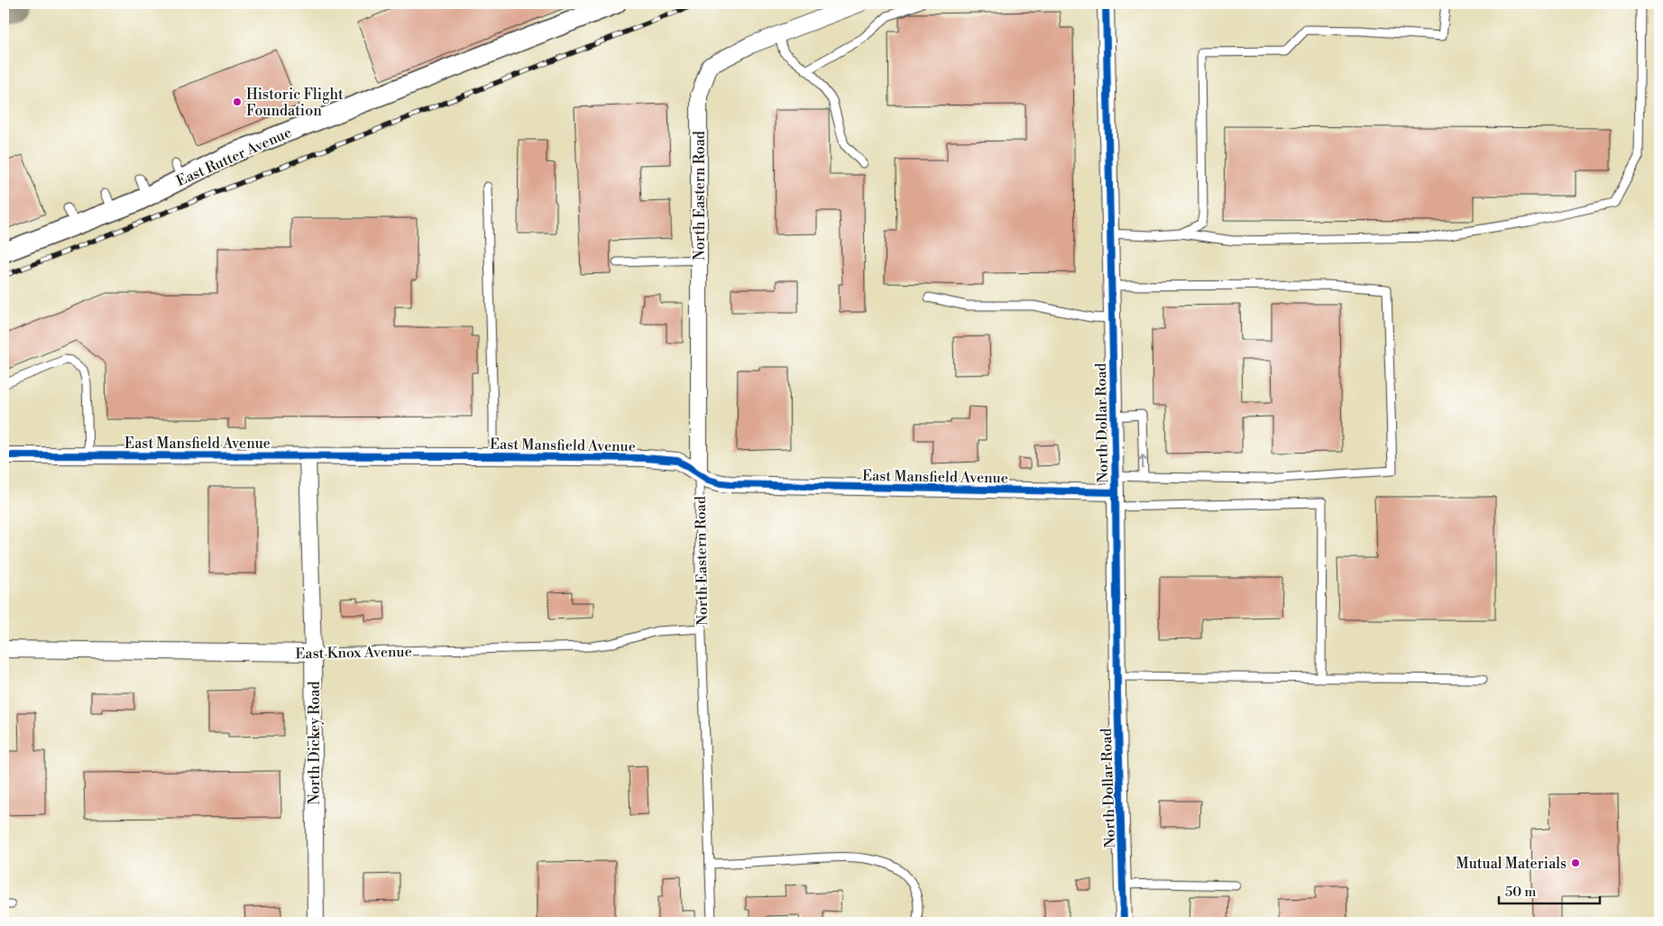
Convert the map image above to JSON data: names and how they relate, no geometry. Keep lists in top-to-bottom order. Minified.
{"streets":{"street":["East Rutter Avenue","North Eastern Road","North Dollar Road","East Mansfield Avenue","East Knox Avenue","North Dickey Road"]},"crossings":[["North Eastern Road","East Mansfield Avenue"],["North Eastern Road","East Knox Avenue"],["North Dollar Road","East Mansfield Avenue"],["East Mansfield Avenue","North Dickey Road"],["East Knox Avenue","North Dickey Road"]],"places":["Historic Flight Foundation","Mutual Materials"],"scale_bar":"50 m"}
